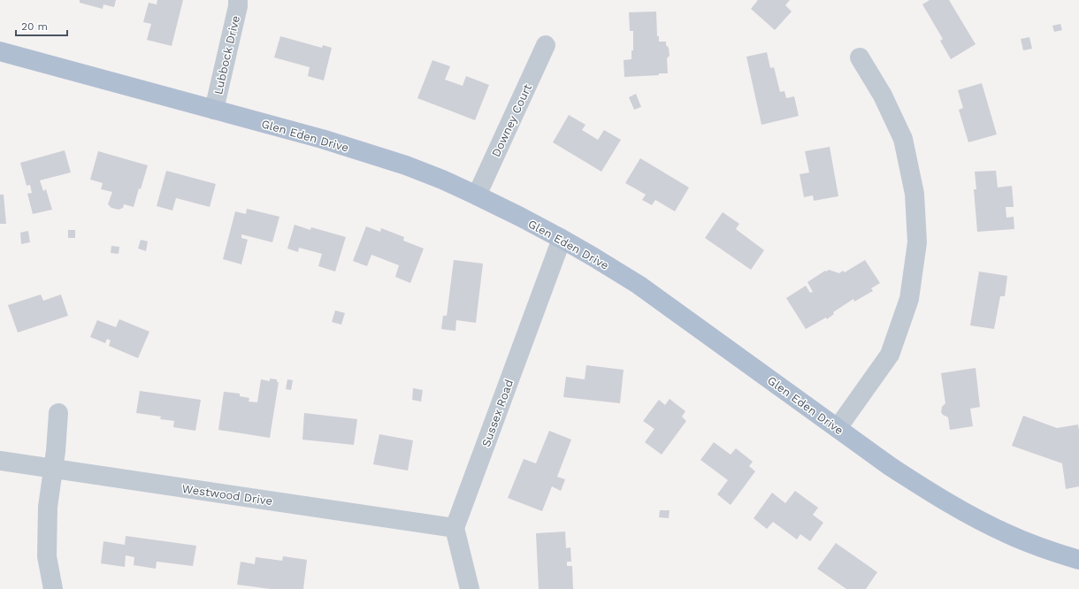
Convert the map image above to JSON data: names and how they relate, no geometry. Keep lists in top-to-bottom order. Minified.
{"streets":{"main road":["Glen Eden Drive"],"street":["Lubbock Drive","Downey Court","Sussex Road","Westwood Drive"]},"crossings":[["Lubbock Drive","Glen Eden Drive"],["Downey Court","Glen Eden Drive"],["Glen Eden Drive","Sussex Road"],["Sussex Road","Westwood Drive"]],"scale_bar":"20 m"}
